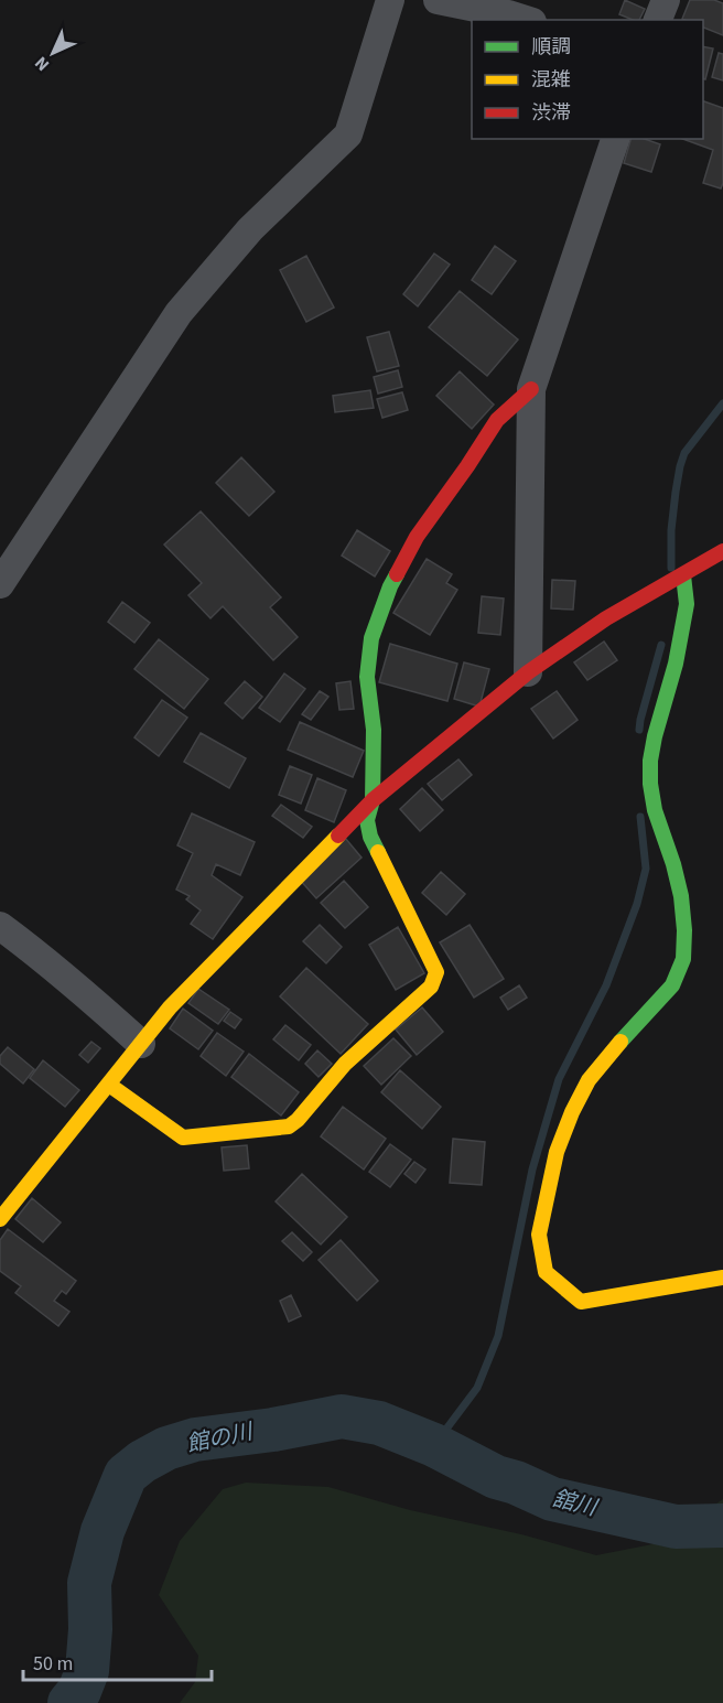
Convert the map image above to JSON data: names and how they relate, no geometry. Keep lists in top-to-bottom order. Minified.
{"water":["館の川","舘川"],"legend":["順調","混雑","渋滞"],"scale_bar":"50 m","north":"bottom left"}
